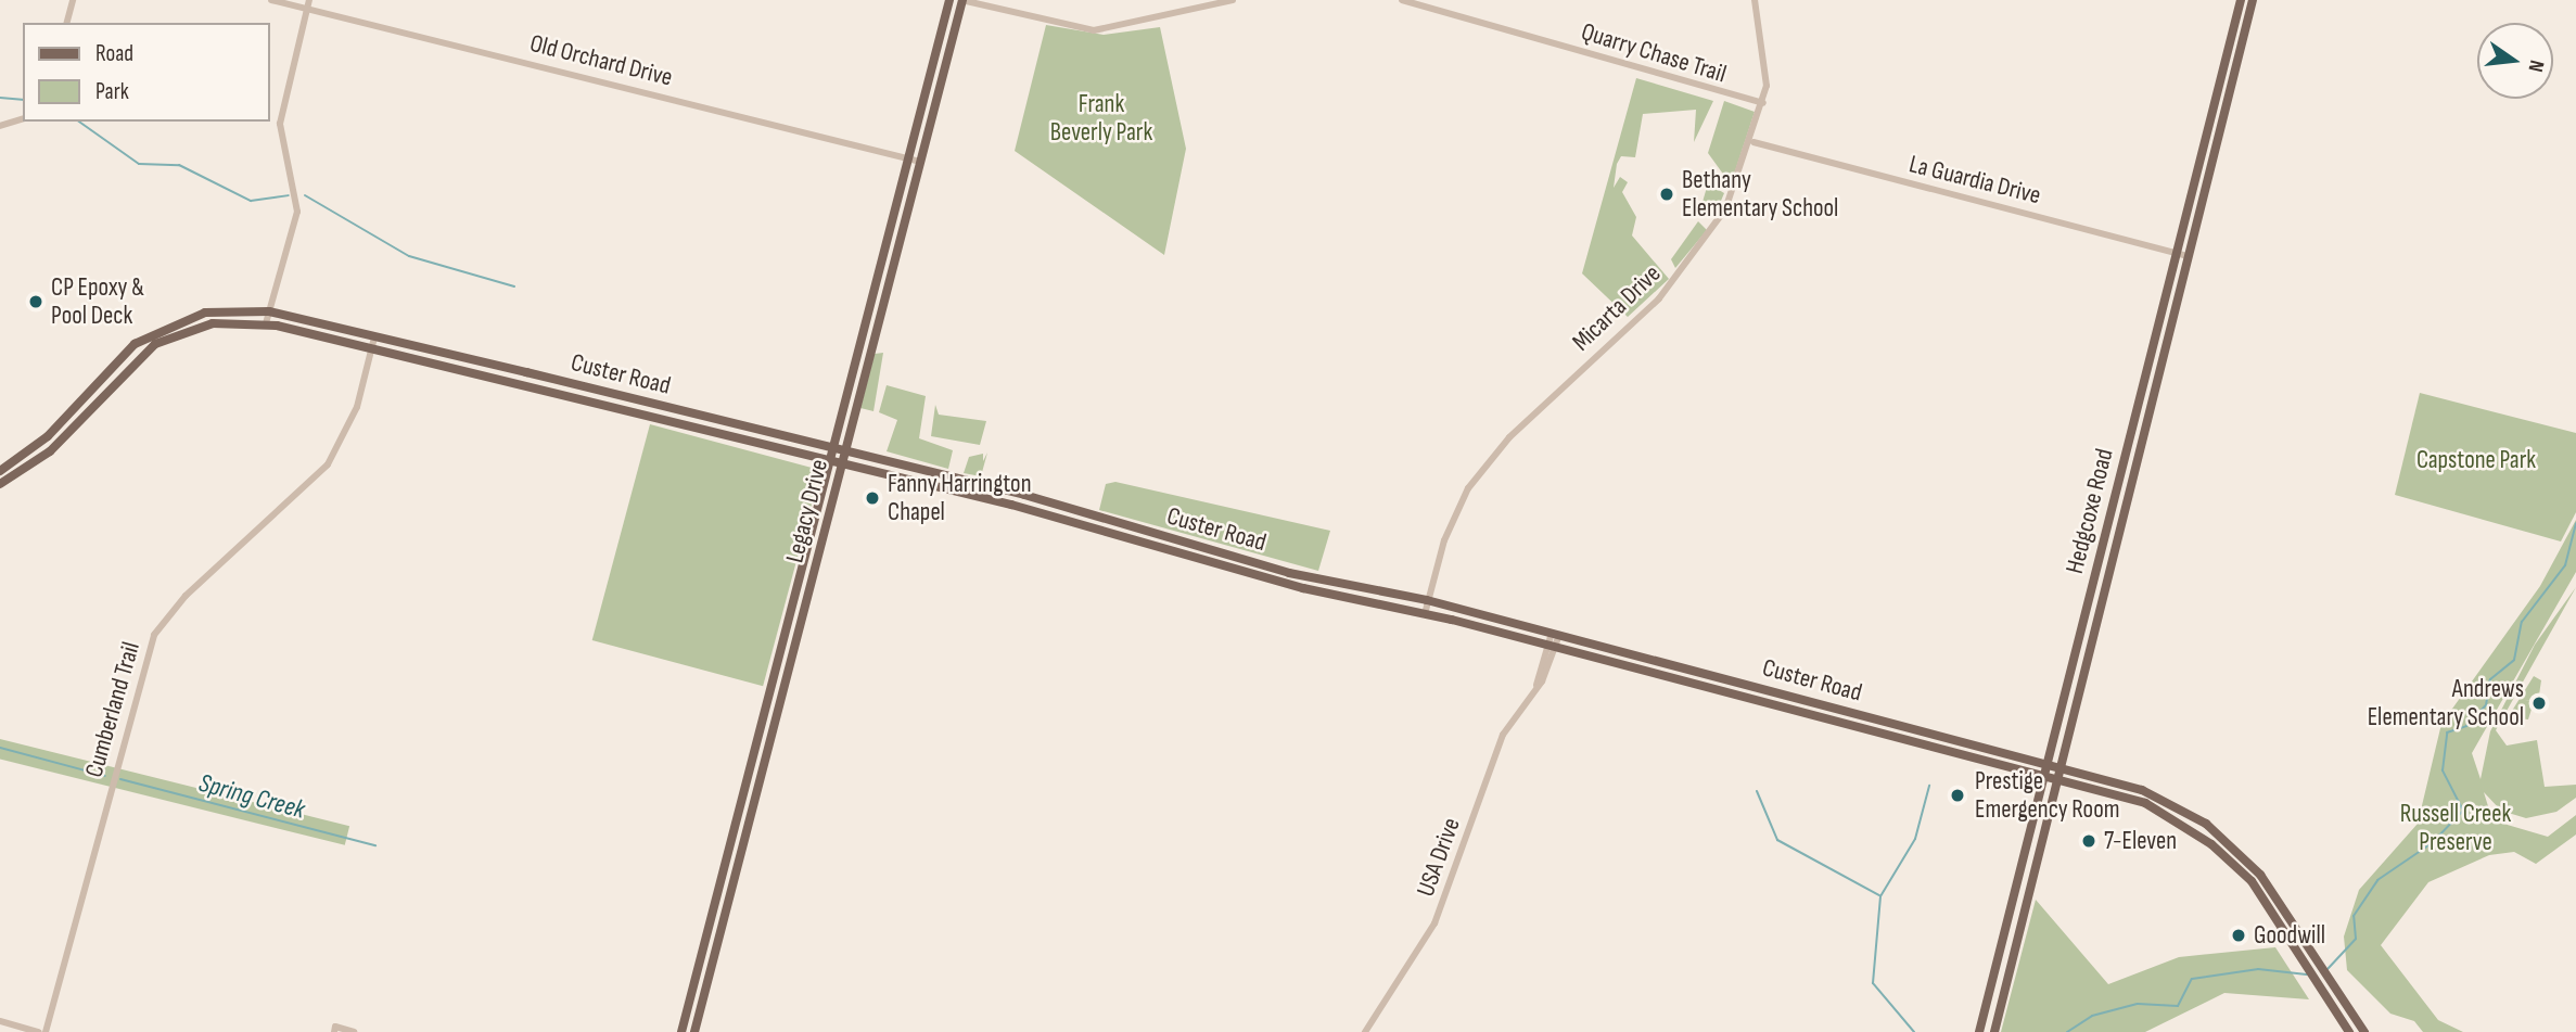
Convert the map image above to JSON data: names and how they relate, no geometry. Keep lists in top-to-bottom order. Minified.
{"streets":{"main road":["Custer Road","Legacy Drive","Hedgcoxe Road"],"street":["Quarry Chase Trail","Old Orchard Drive","La Guardia Drive","Micarta Drive","Cumberland Trail","USA Drive"]},"crossings":[["Quarry Chase Trail","Micarta Drive"],["Old Orchard Drive","Legacy Drive"],["La Guardia Drive","Micarta Drive"],["La Guardia Drive","Hedgcoxe Road"],["Micarta Drive","Custer Road"],["Custer Road","Legacy Drive"],["Custer Road","Hedgcoxe Road"],["Custer Road","Cumberland Trail"],["Custer Road","USA Drive"]],"water":["Spring Creek"],"parks":["Frank Beverly Park","Capstone Park","Russell Creek Preserve"],"places":["Bethany Elementary School","CP Epoxy & Pool Deck","Fanny Harrington Chapel","Andrews Elementary School","Prestige Emergency Room","7-Eleven","Goodwill"],"legend":["Road","Park"],"north":"right"}
